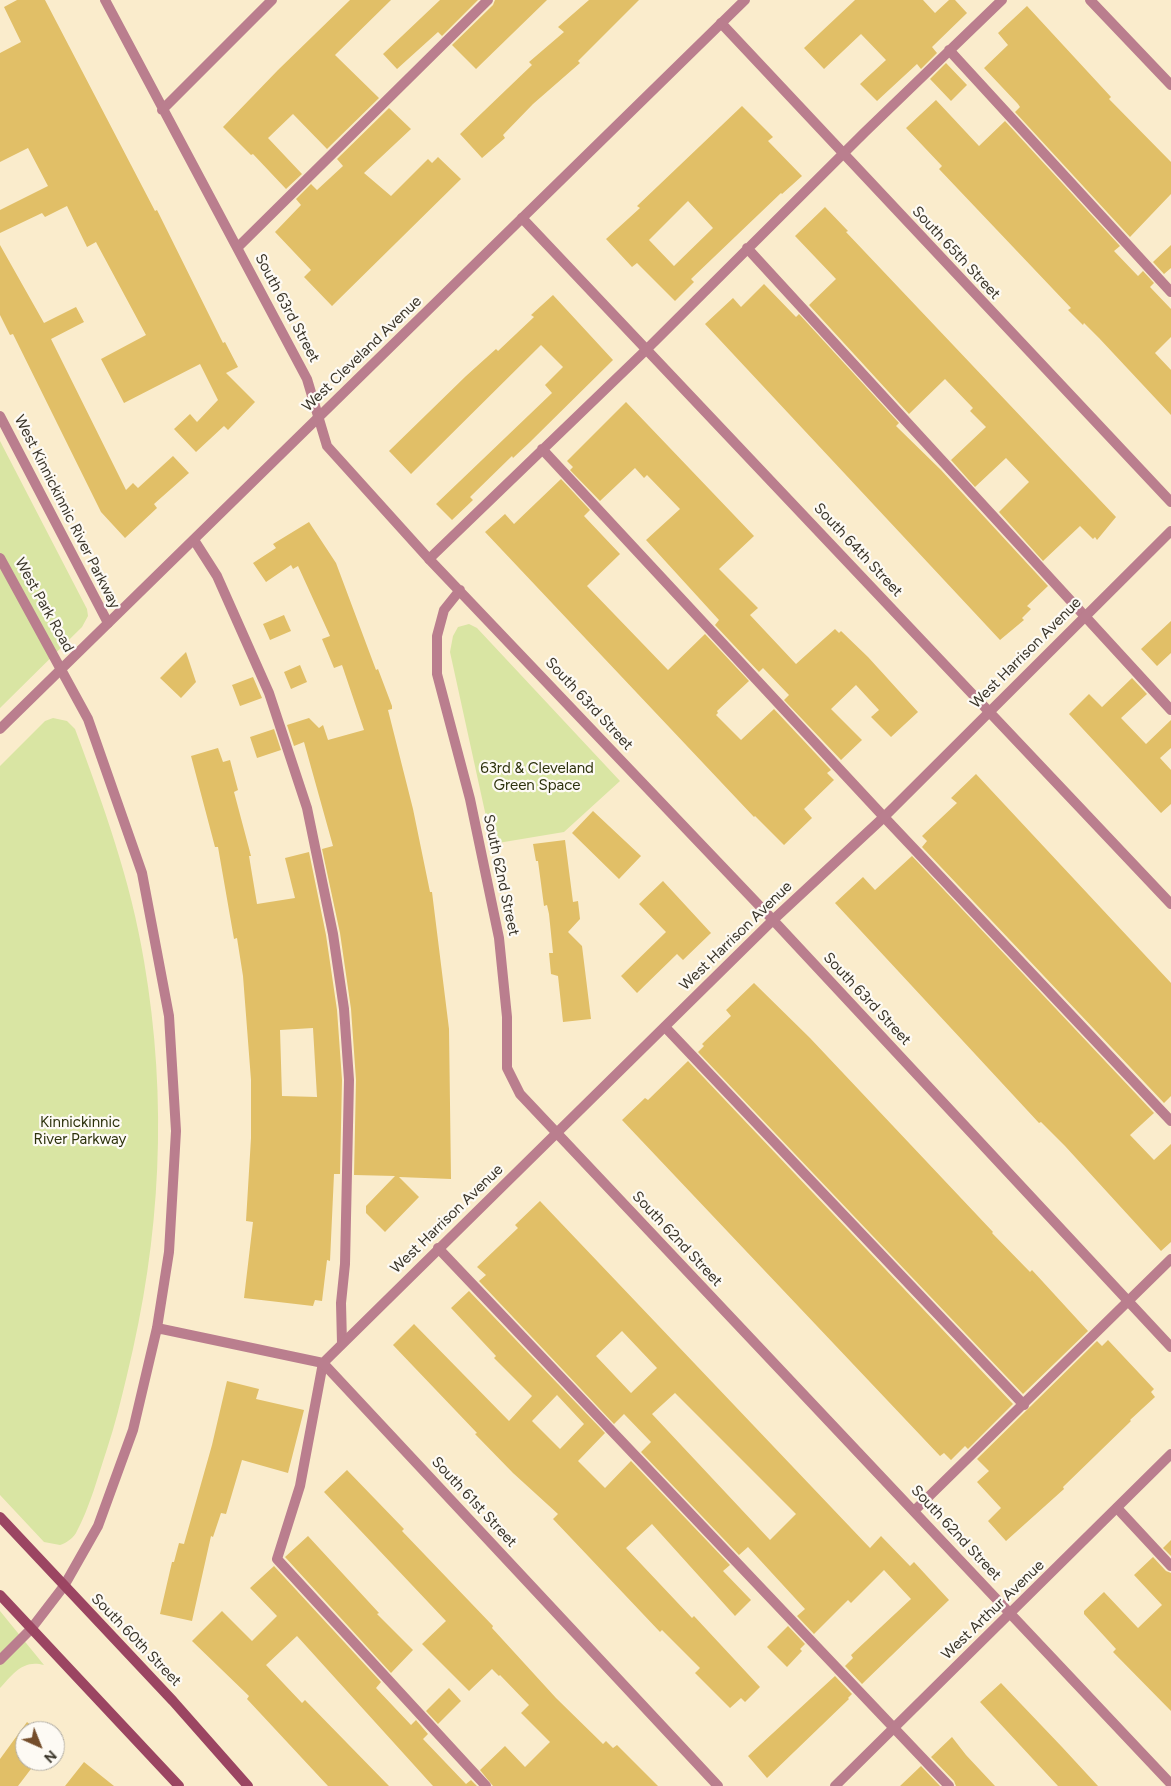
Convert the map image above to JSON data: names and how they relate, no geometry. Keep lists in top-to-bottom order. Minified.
{"streets":{"main road":["South 60th Street"],"street":["South 65th Street","South 63rd Street","West Cleveland Avenue","West Kinnickinnic River Parkway","South 64th Street","West Park Road","West Harrison Avenue","South 62nd Street","South 61st Street","West Arthur Avenue"]},"crossings":[["South 65th Street","West Cleveland Avenue"],["South 63rd Street","West Cleveland Avenue"],["South 63rd Street","West Harrison Avenue"],["South 63rd Street","South 62nd Street"],["West Cleveland Avenue","West Kinnickinnic River Parkway"],["West Cleveland Avenue","South 64th Street"],["West Cleveland Avenue","West Park Road"],["South 64th Street","West Harrison Avenue"],["West Harrison Avenue","South 62nd Street"],["West Harrison Avenue","South 61st Street"],["South 62nd Street","West Arthur Avenue"]],"parks":["63rd & Cleveland Green Space","Kinnickinnic River Parkway"],"north":"bottom right"}
